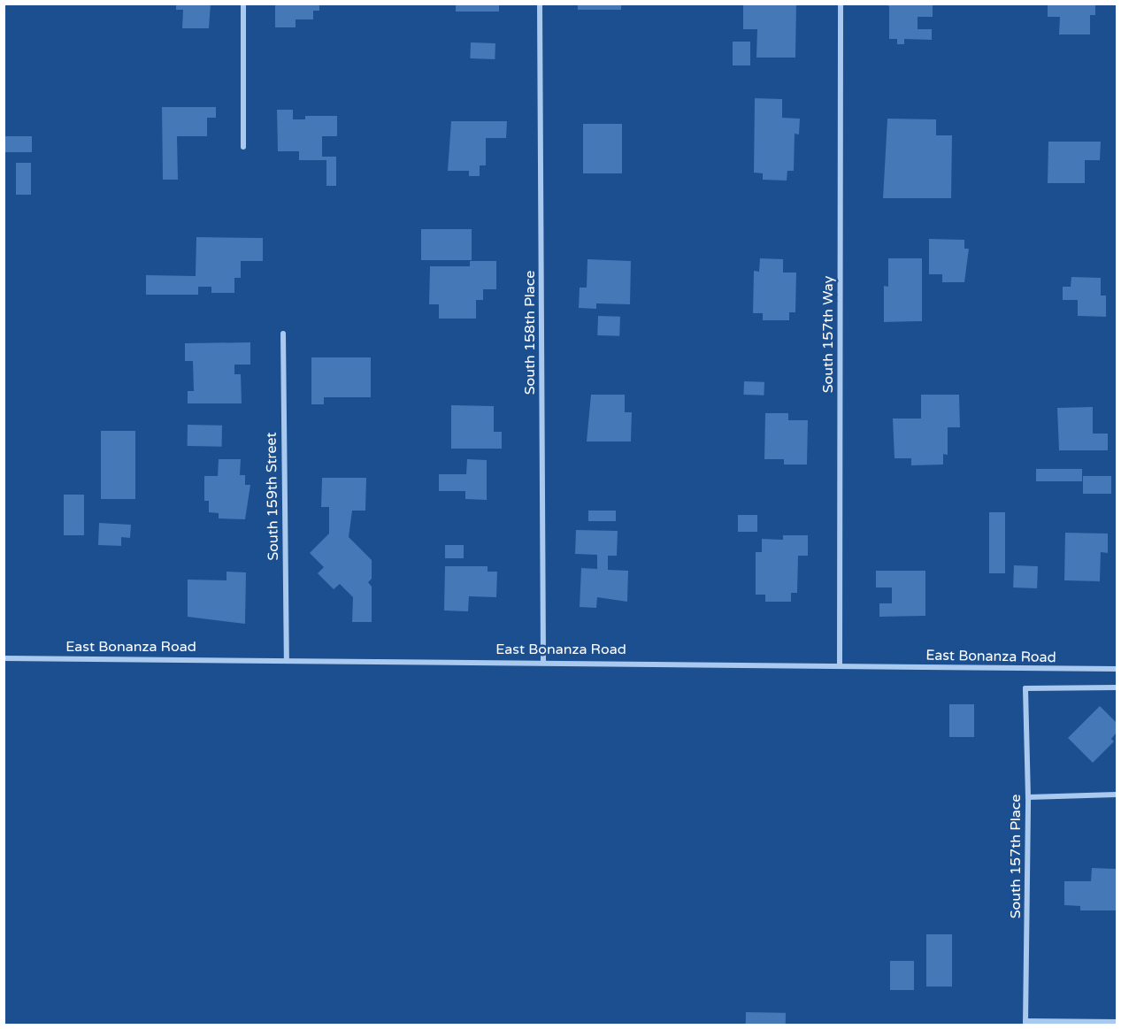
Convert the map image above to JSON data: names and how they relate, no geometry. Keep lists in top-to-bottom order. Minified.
{"streets":{"street":["South 158th Place","South 157th Way","South 159th Street","East Bonanza Road","South 157th Place"]},"crossings":[["South 158th Place","East Bonanza Road"],["South 157th Way","East Bonanza Road"],["South 159th Street","East Bonanza Road"]]}
